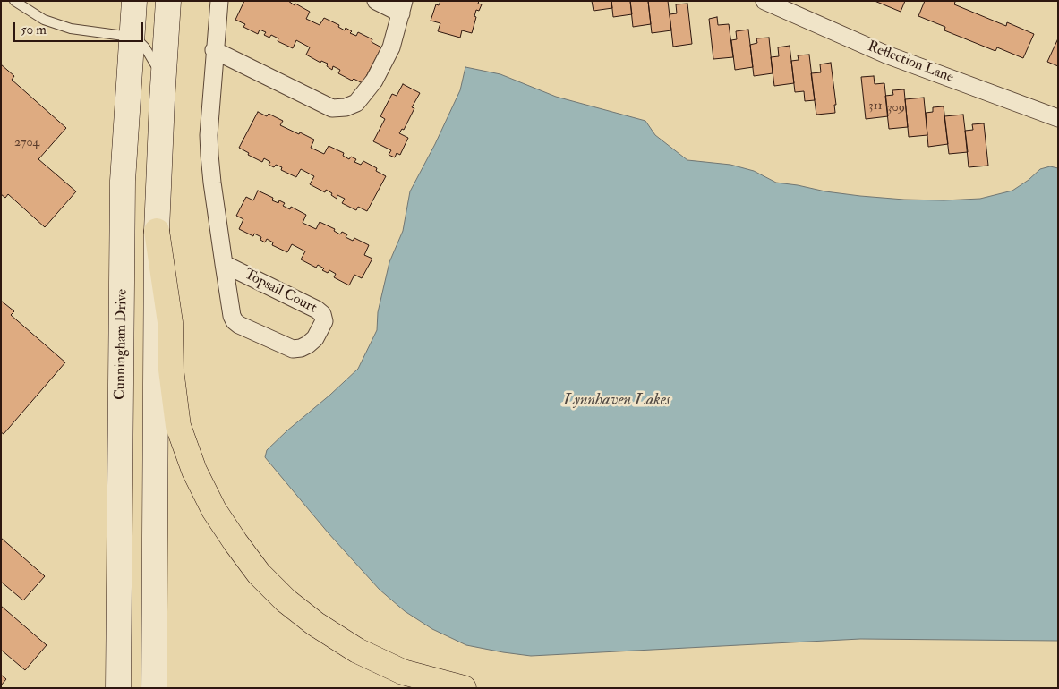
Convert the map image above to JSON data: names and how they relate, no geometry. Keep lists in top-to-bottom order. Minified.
{"streets":{"main road":["Cunningham Drive"],"street":["Reflection Lane","Topsail Court"]},"water":["Lynnhaven Lakes"],"house_numbers":["311","309","2704"],"scale_bar":"50 m"}
